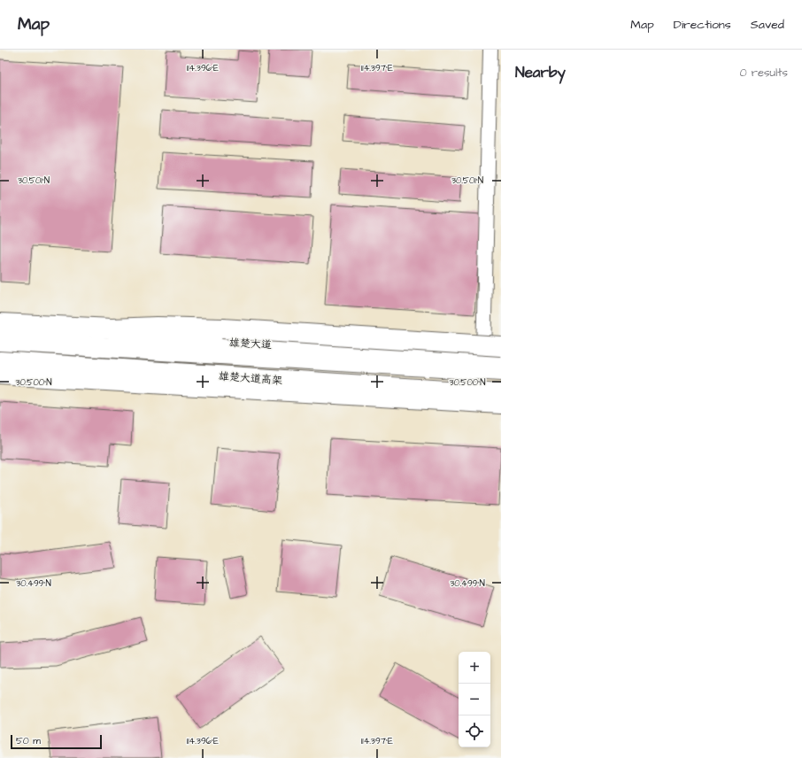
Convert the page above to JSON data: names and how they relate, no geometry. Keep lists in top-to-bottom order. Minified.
{"streets":{"main road":["雄楚大道","雄楚大道高架"]},"scale_bar":"50 m","page":{"header":"Map","nav":["Map","Directions","Saved"],"heading":["Nearby","0 results"],"map_buttons":["+","−"],"scale":"50 m"},"coordinates":["114.396°E","114.397°E","30.501°N","30.500°N","30.499°N"]}
